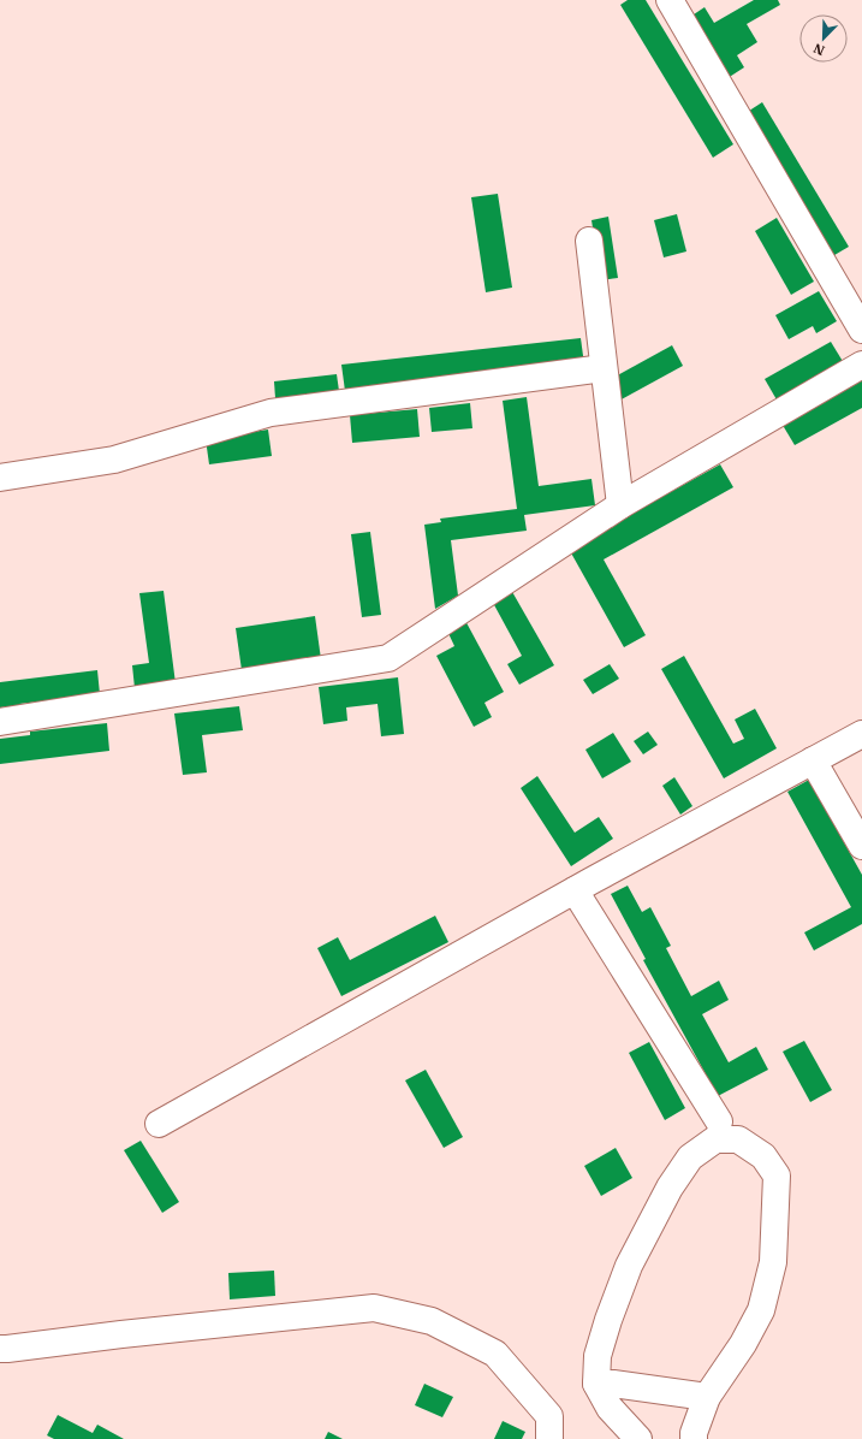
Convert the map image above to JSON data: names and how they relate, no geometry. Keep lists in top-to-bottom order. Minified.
{"north":"bottom left"}
